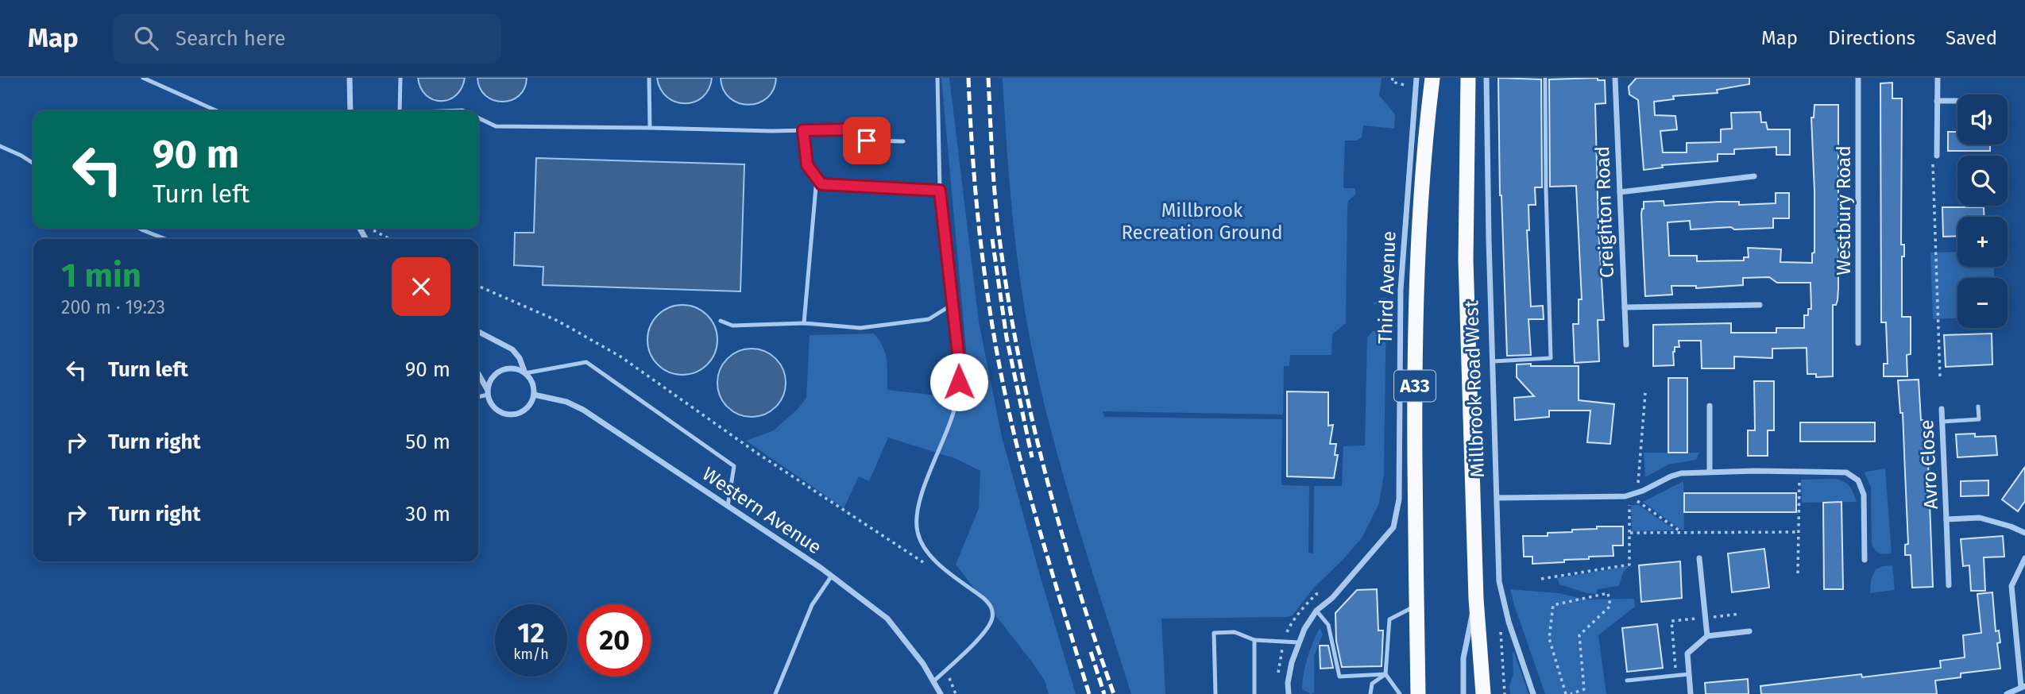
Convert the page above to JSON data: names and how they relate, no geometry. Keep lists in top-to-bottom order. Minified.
{"streets":{"highway":["A33","Millbrook Road West"],"street":["Westbury Road","Creighton Road","Third Avenue","Avro Close","Western Avenue"]},"parks":["Millbrook Recreation Ground"],"page":{"header":"Map","search":"Search here","nav":["Map","Directions","Saved"],"map_buttons":["+","−"],"turn":["90 m","Turn left"],"heading":["1 min","200 m · 19:23"],"list":[{"name":"Turn left","value":"90 m"},{"name":"Turn right","value":"50 m"},{"name":"Turn right","value":"30 m"}],"speed":"12 km/h","limit":"20"}}
